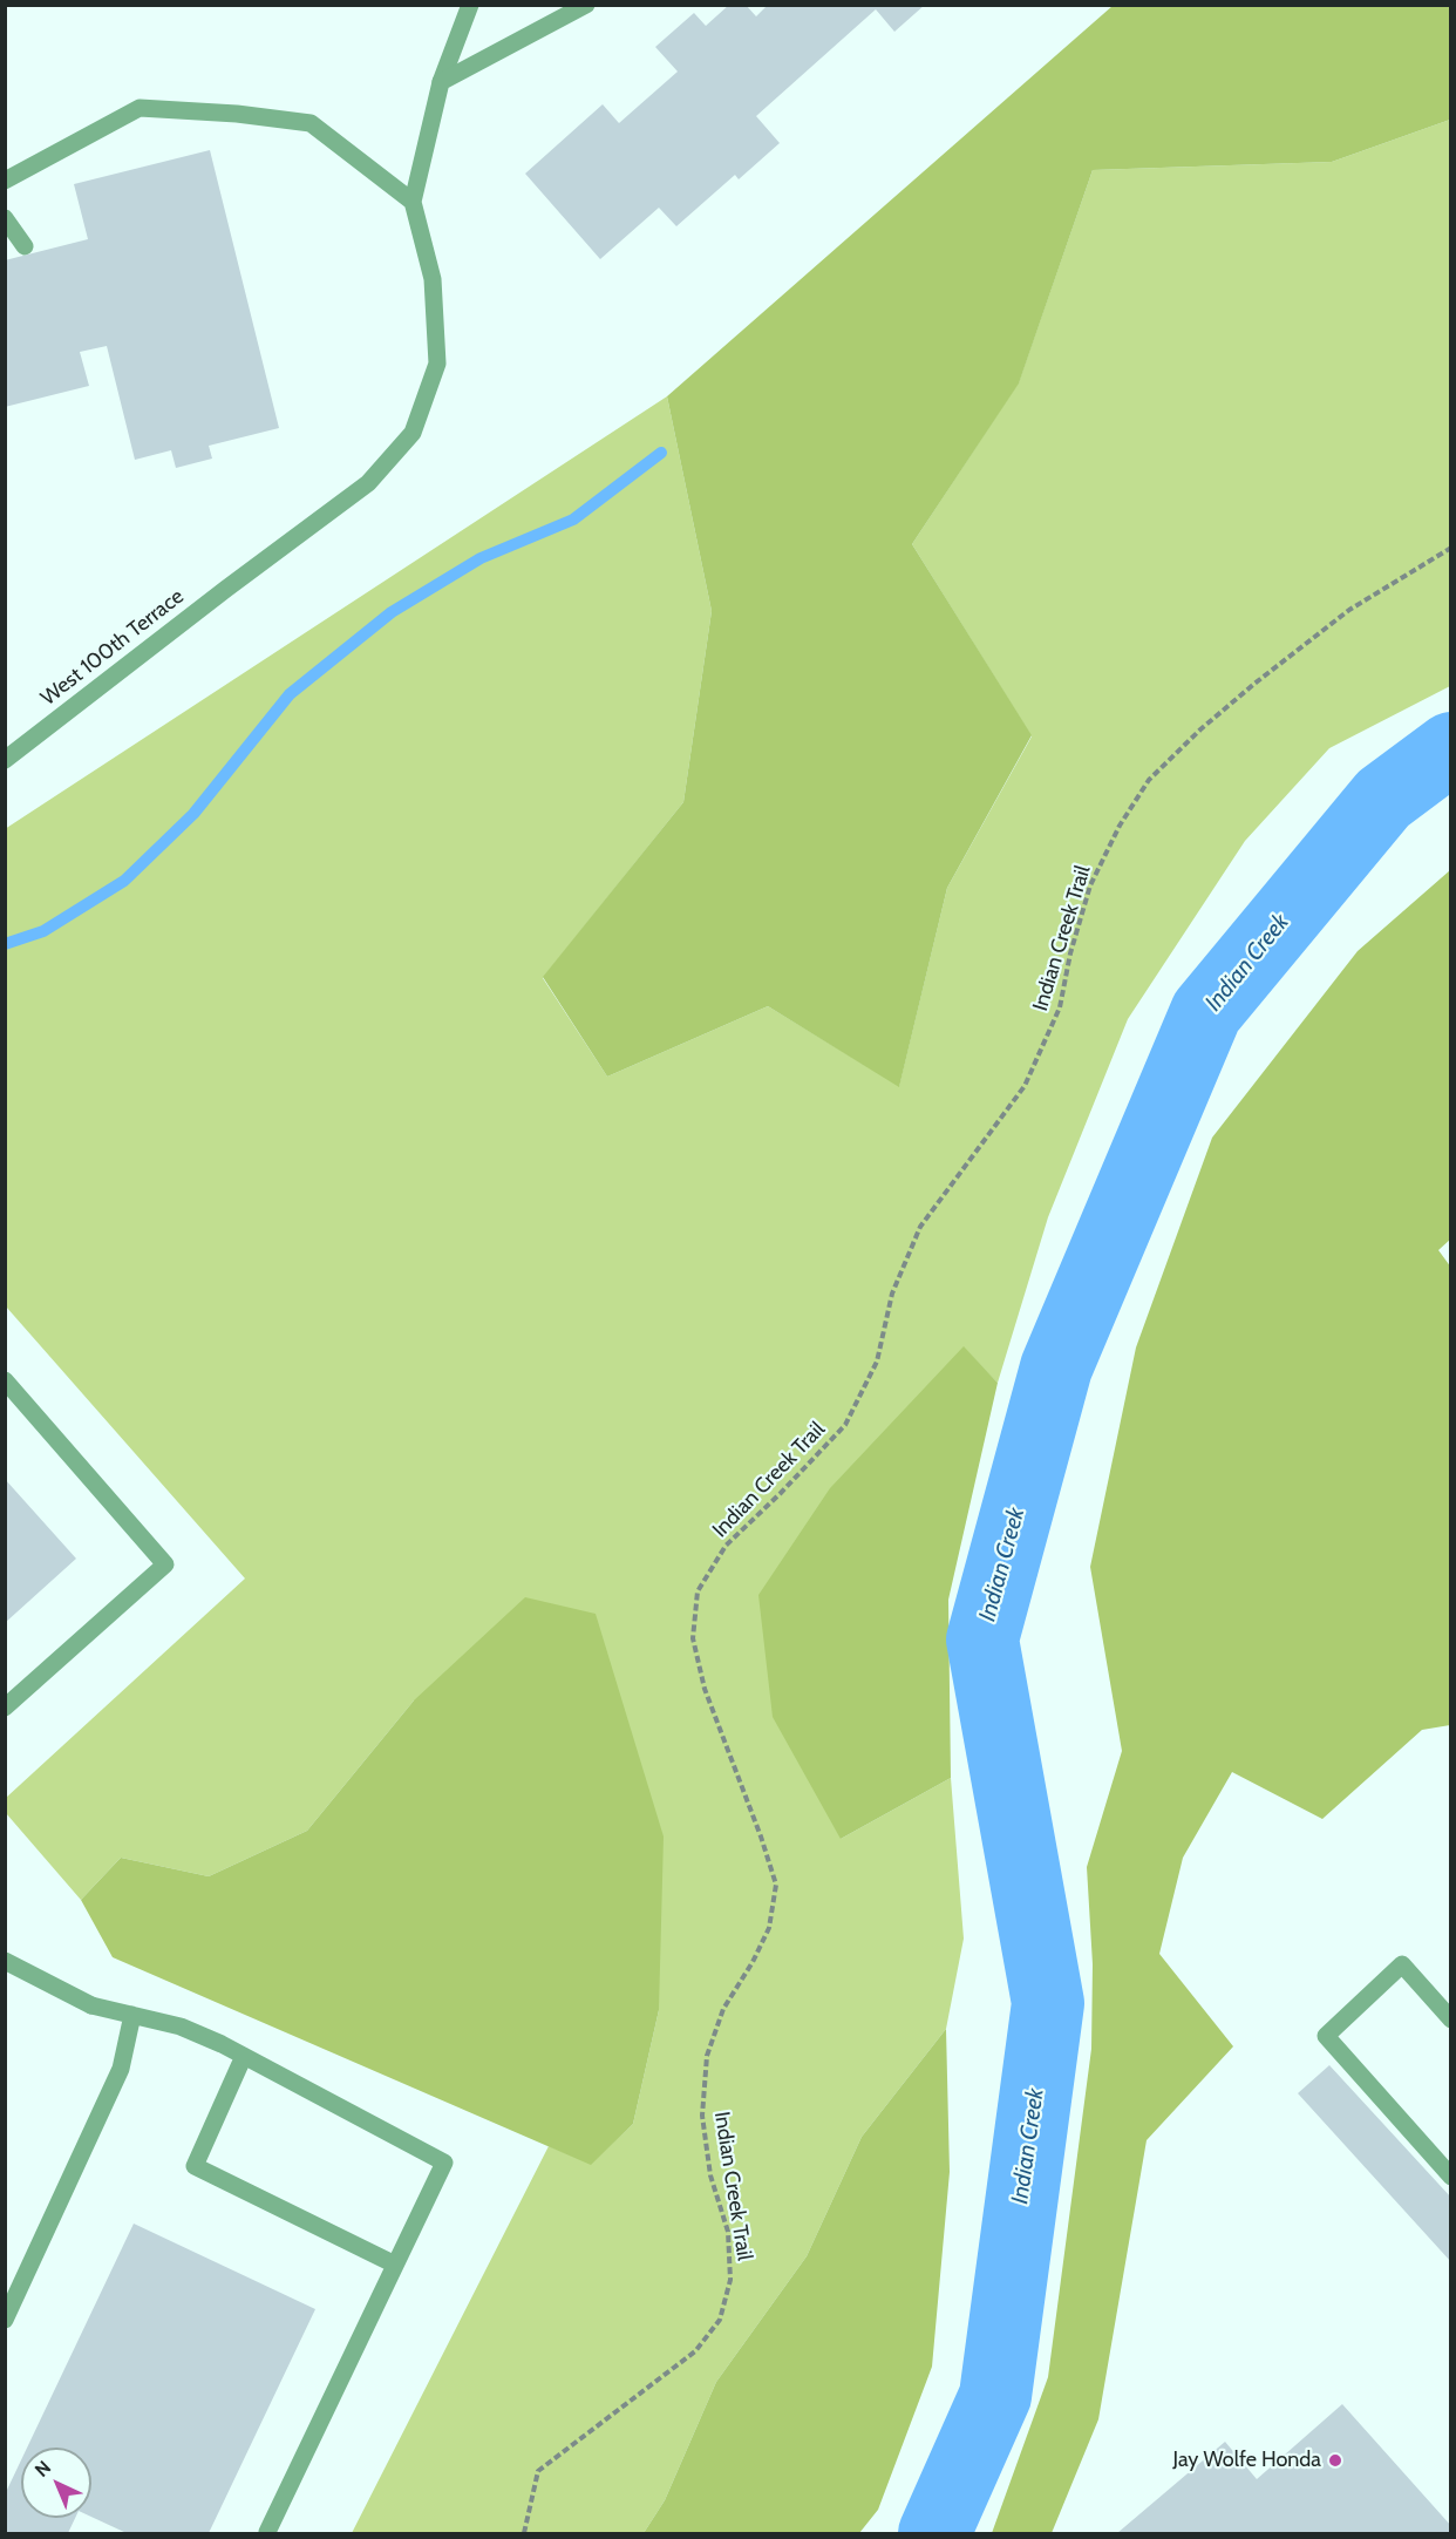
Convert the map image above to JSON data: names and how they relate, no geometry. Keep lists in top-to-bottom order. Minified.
{"streets":{"street":["West 100th Terrace"],"path":["Indian Creek Trail"]},"water":["Indian Creek"],"places":["Jay Wolfe Honda"],"north":"top left"}
